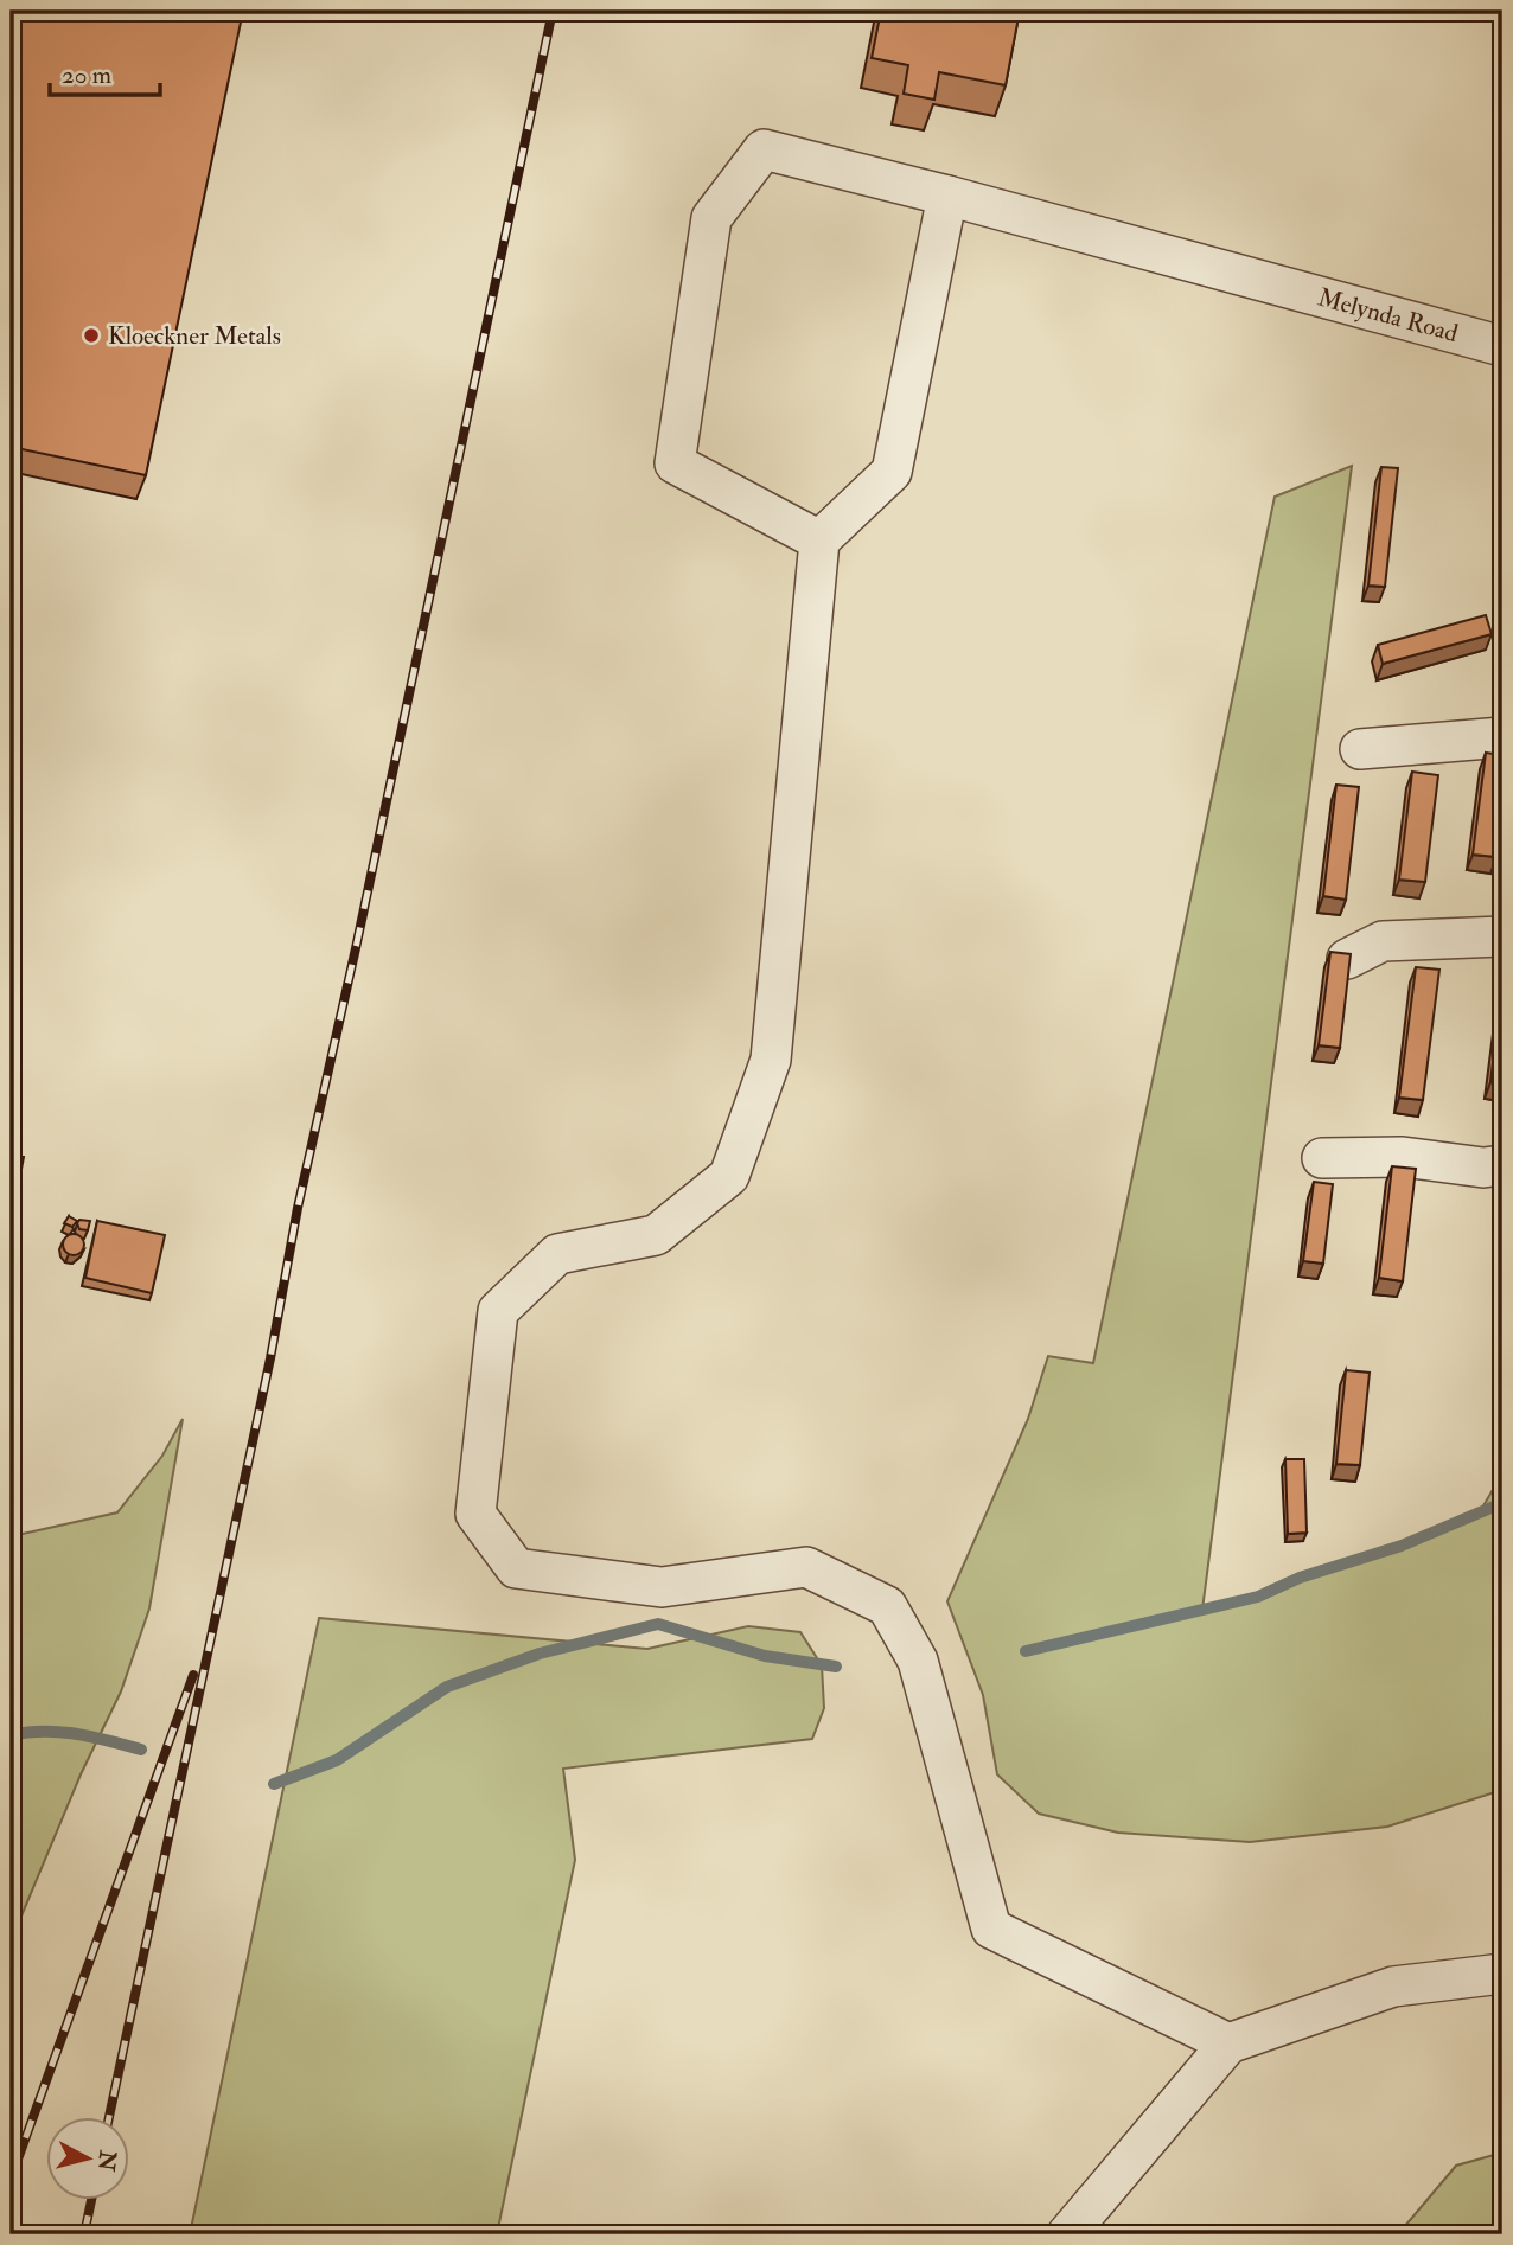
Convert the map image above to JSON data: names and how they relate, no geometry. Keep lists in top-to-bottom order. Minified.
{"streets":{"street":["Melynda Road"]},"places":["Kloeckner Metals"],"scale_bar":"20 m","north":"right"}
